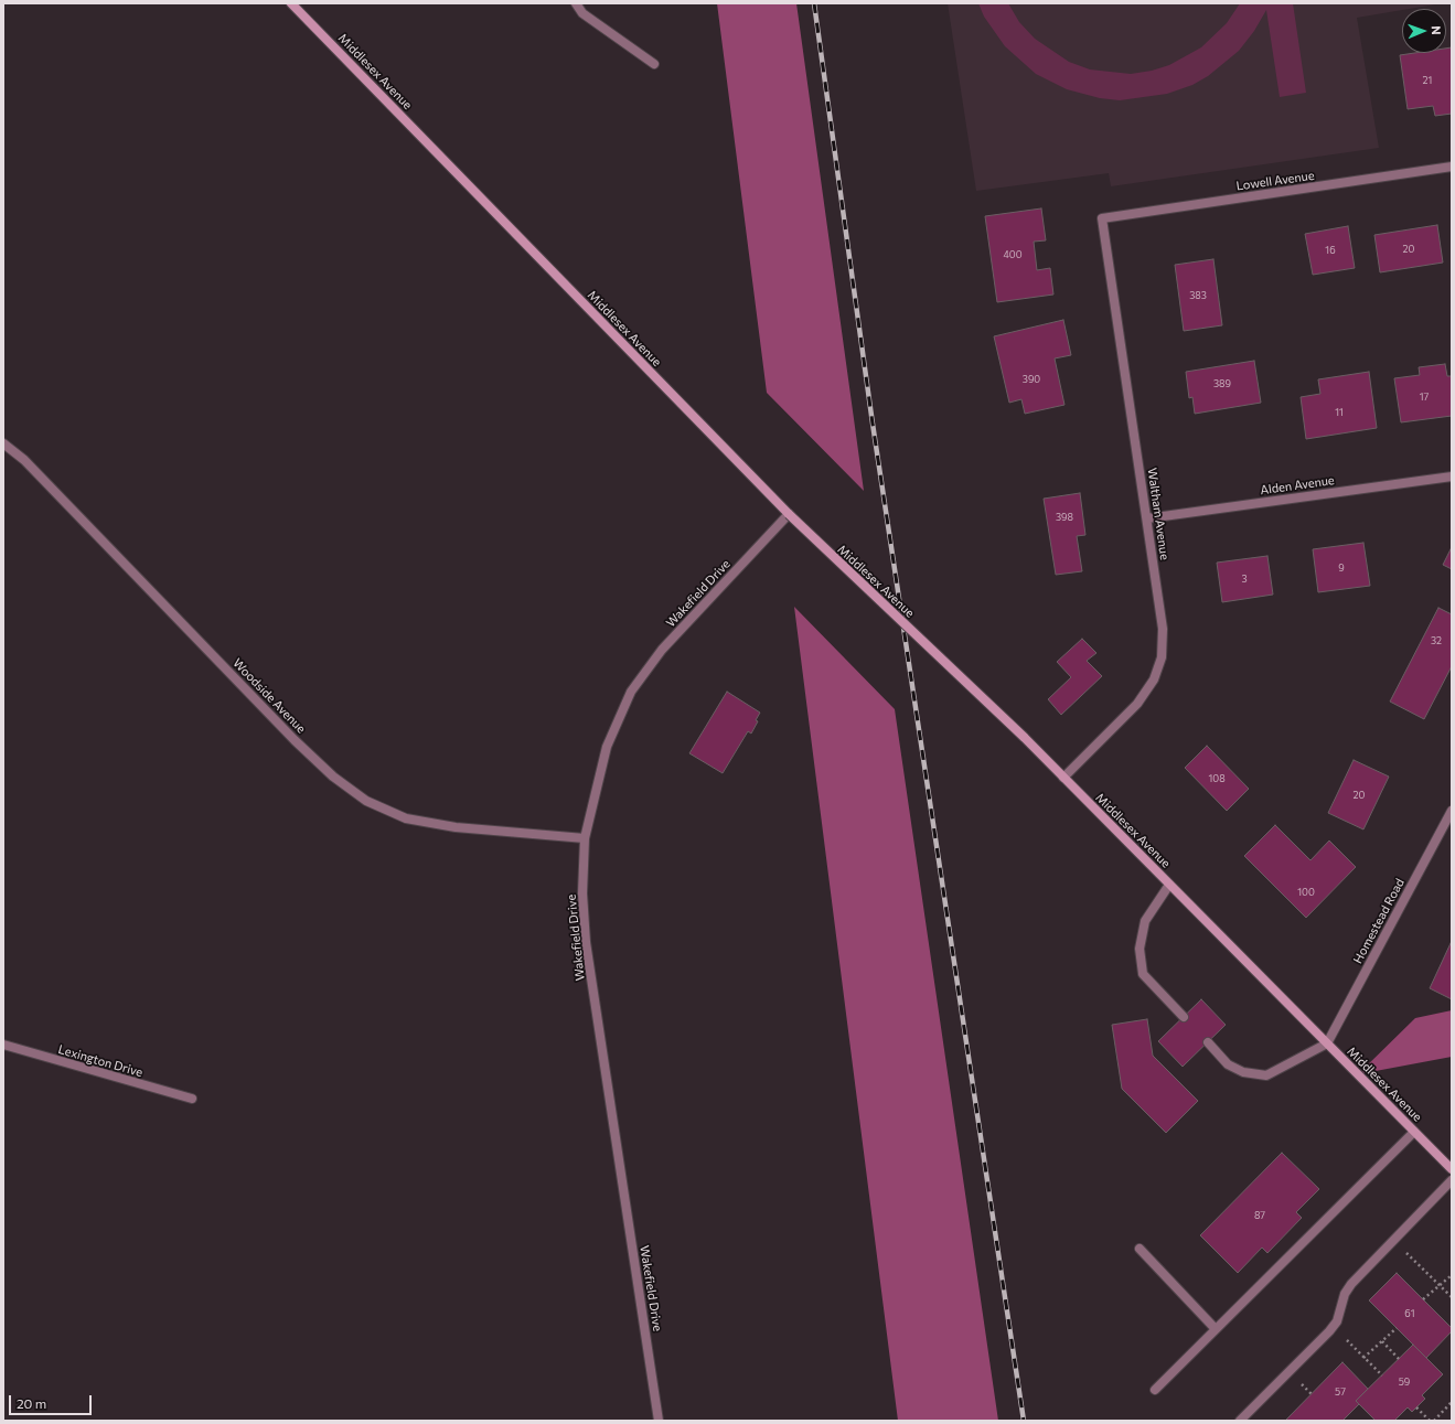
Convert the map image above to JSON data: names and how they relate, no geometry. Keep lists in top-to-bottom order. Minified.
{"streets":{"main road":["Middlesex Avenue"],"street":["Lowell Avenue","Alden Avenue","Waltham Avenue","Wakefield Drive","Woodside Avenue","Homestead Road","Lexington Drive"]},"crossings":[["Middlesex Avenue","Waltham Avenue"],["Middlesex Avenue","Wakefield Drive"],["Middlesex Avenue","Homestead Road"],["Lowell Avenue","Waltham Avenue"],["Alden Avenue","Waltham Avenue"],["Wakefield Drive","Woodside Avenue"]],"house_numbers":["21","20","16","400","383","390","389","17","11","398","9","3","32","108","20","100","87","61","59","57"],"scale_bar":"20 m","north":"right"}
